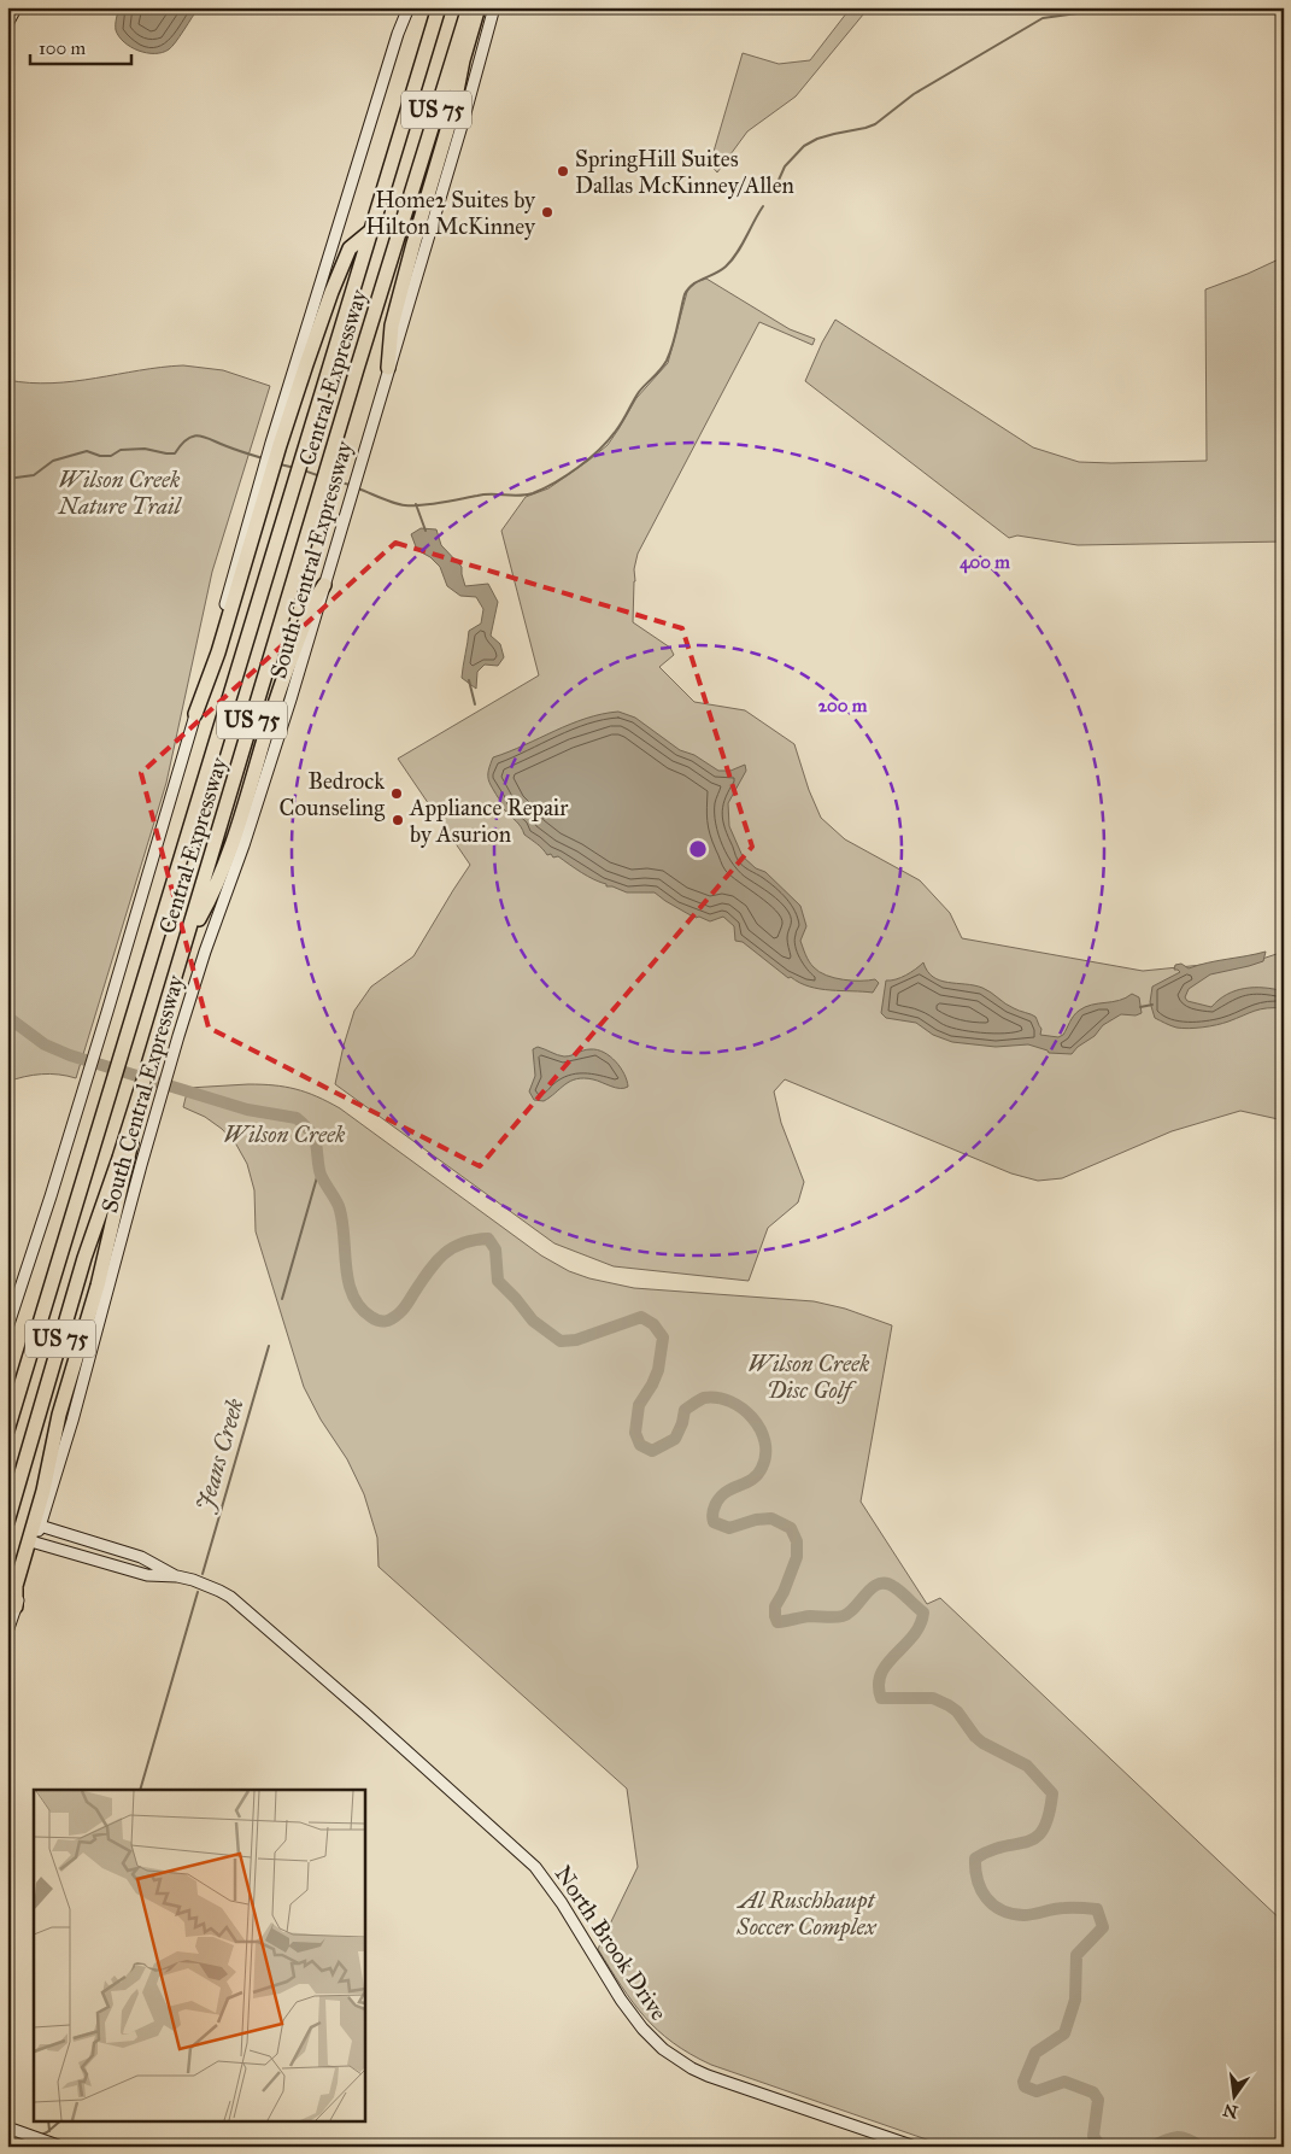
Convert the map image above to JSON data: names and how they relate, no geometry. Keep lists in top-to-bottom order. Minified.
{"streets":{"highway":["US 75","Central Expressway"],"main road":["South Central Expressway","North Brook Drive"]},"crossings":[["US 75","Central Expressway"],["US 75","South Central Expressway"],["Central Expressway","South Central Expressway"],["South Central Expressway","North Brook Drive"]],"water":["Jeans Creek"],"parks":["Wilson Creek Nature Trail","Wilson Creek","Wilson Creek Disc Golf","Al Ruschhaupt Soccer Complex"],"places":["SpringHill Suites Dallas McKinney/Allen","Home2 Suites by Hilton McKinney","Bedrock Counseling","Appliance Repair by Asurion"],"scale_bar":"100 m","north":"bottom","rings":["400 m","200 m"]}
